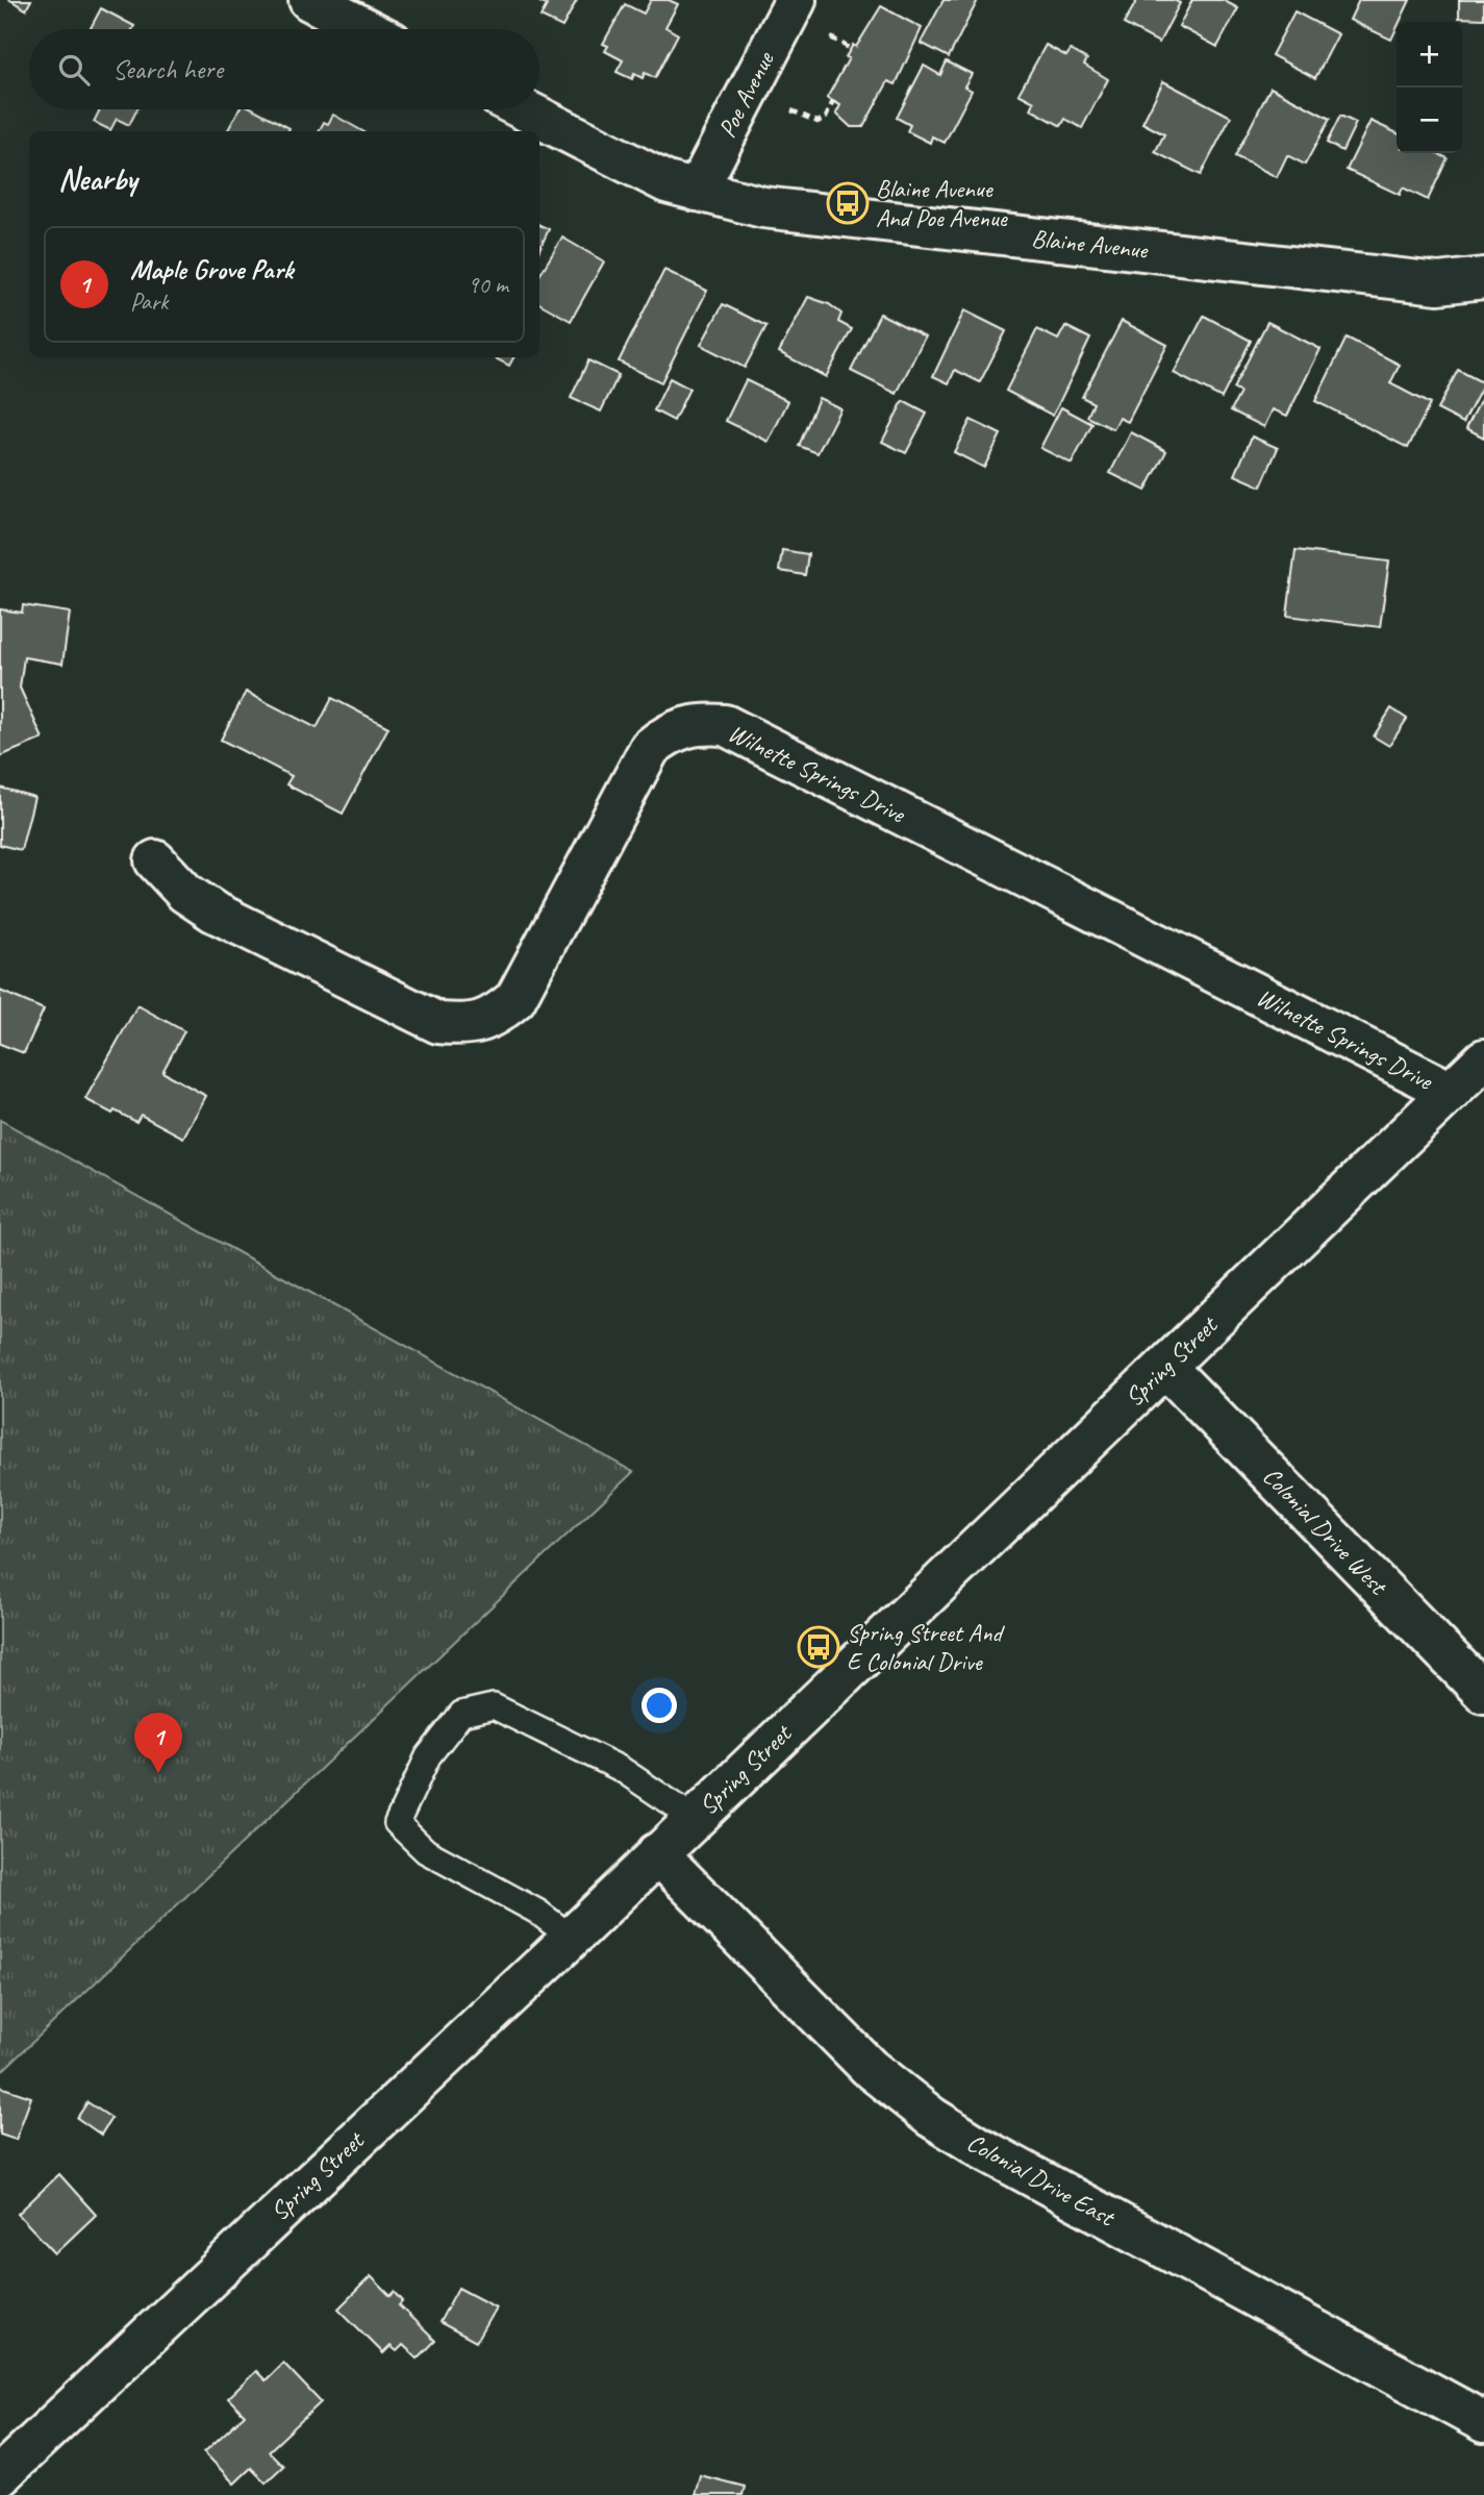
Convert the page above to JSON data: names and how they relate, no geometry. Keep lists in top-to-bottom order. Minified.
{"streets":{"street":["Poe Avenue","Blaine Avenue","Wilnette Springs Drive","Spring Street","Colonial Drive West","Colonial Drive East"]},"crossings":[["Poe Avenue","Blaine Avenue"],["Wilnette Springs Drive","Spring Street"],["Spring Street","Colonial Drive West"],["Spring Street","Colonial Drive East"]],"places":{"bus stop":["Blaine Avenue And Poe Avenue","Spring Street And E Colonial Drive"]},"page":{"map_buttons":["+","−"],"search":"Search here","heading":"Nearby","list":[{"mark":"1","name":"Maple Grove Park","note":"Park","value":"90 m"}],"pins":"1"}}
